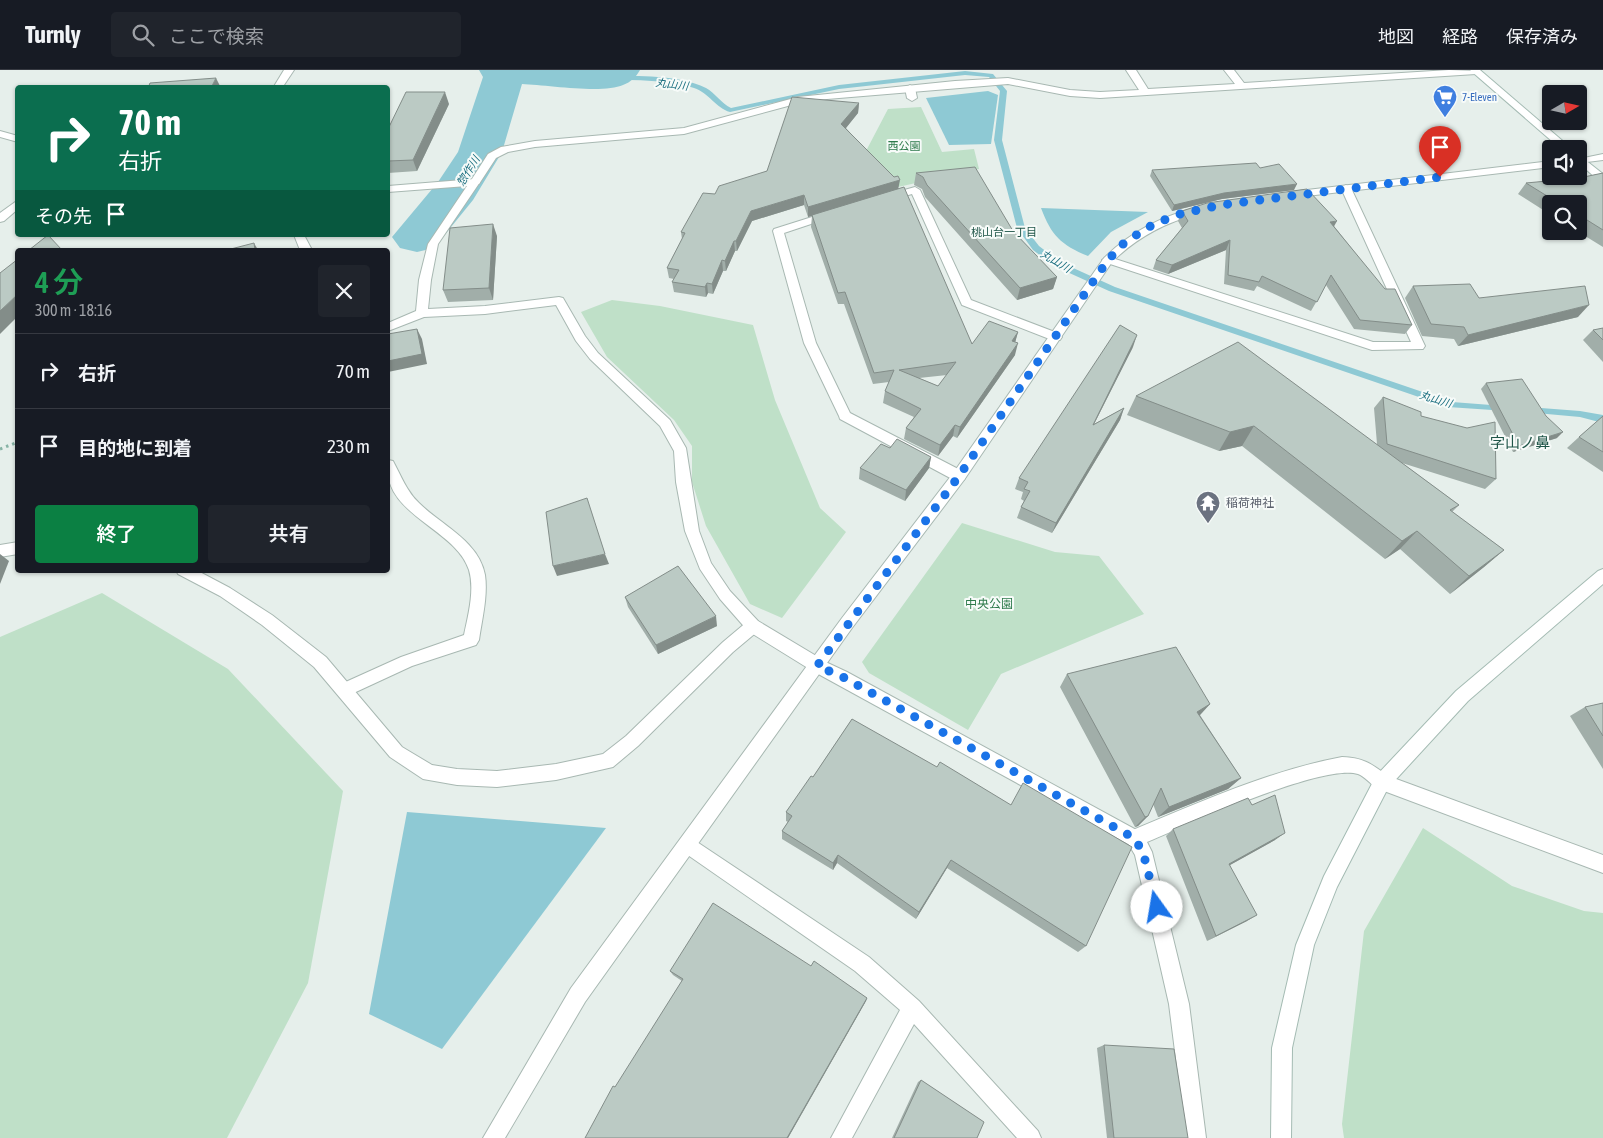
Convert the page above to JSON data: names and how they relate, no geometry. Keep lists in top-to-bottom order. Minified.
{"districts":["桃山台一丁目","字山ノ鼻"],"water":["丸山川","惣作川"],"parks":["西公園","中央公園"],"places":{"supermarket":["7-Eleven"],"temple":["稲荷神社"]},"north":"right","page":{"header":"Turnly","search":"ここで検索","nav":["地図","経路","保存済み"],"turn":["70 m","右折"],"then":"その先","heading":["4 分","300 m · 18:16"],"list":[{"name":"右折","value":"70 m"},{"name":"目的地に到着","value":"230 m"}],"buttons":["終了","共有"]}}
